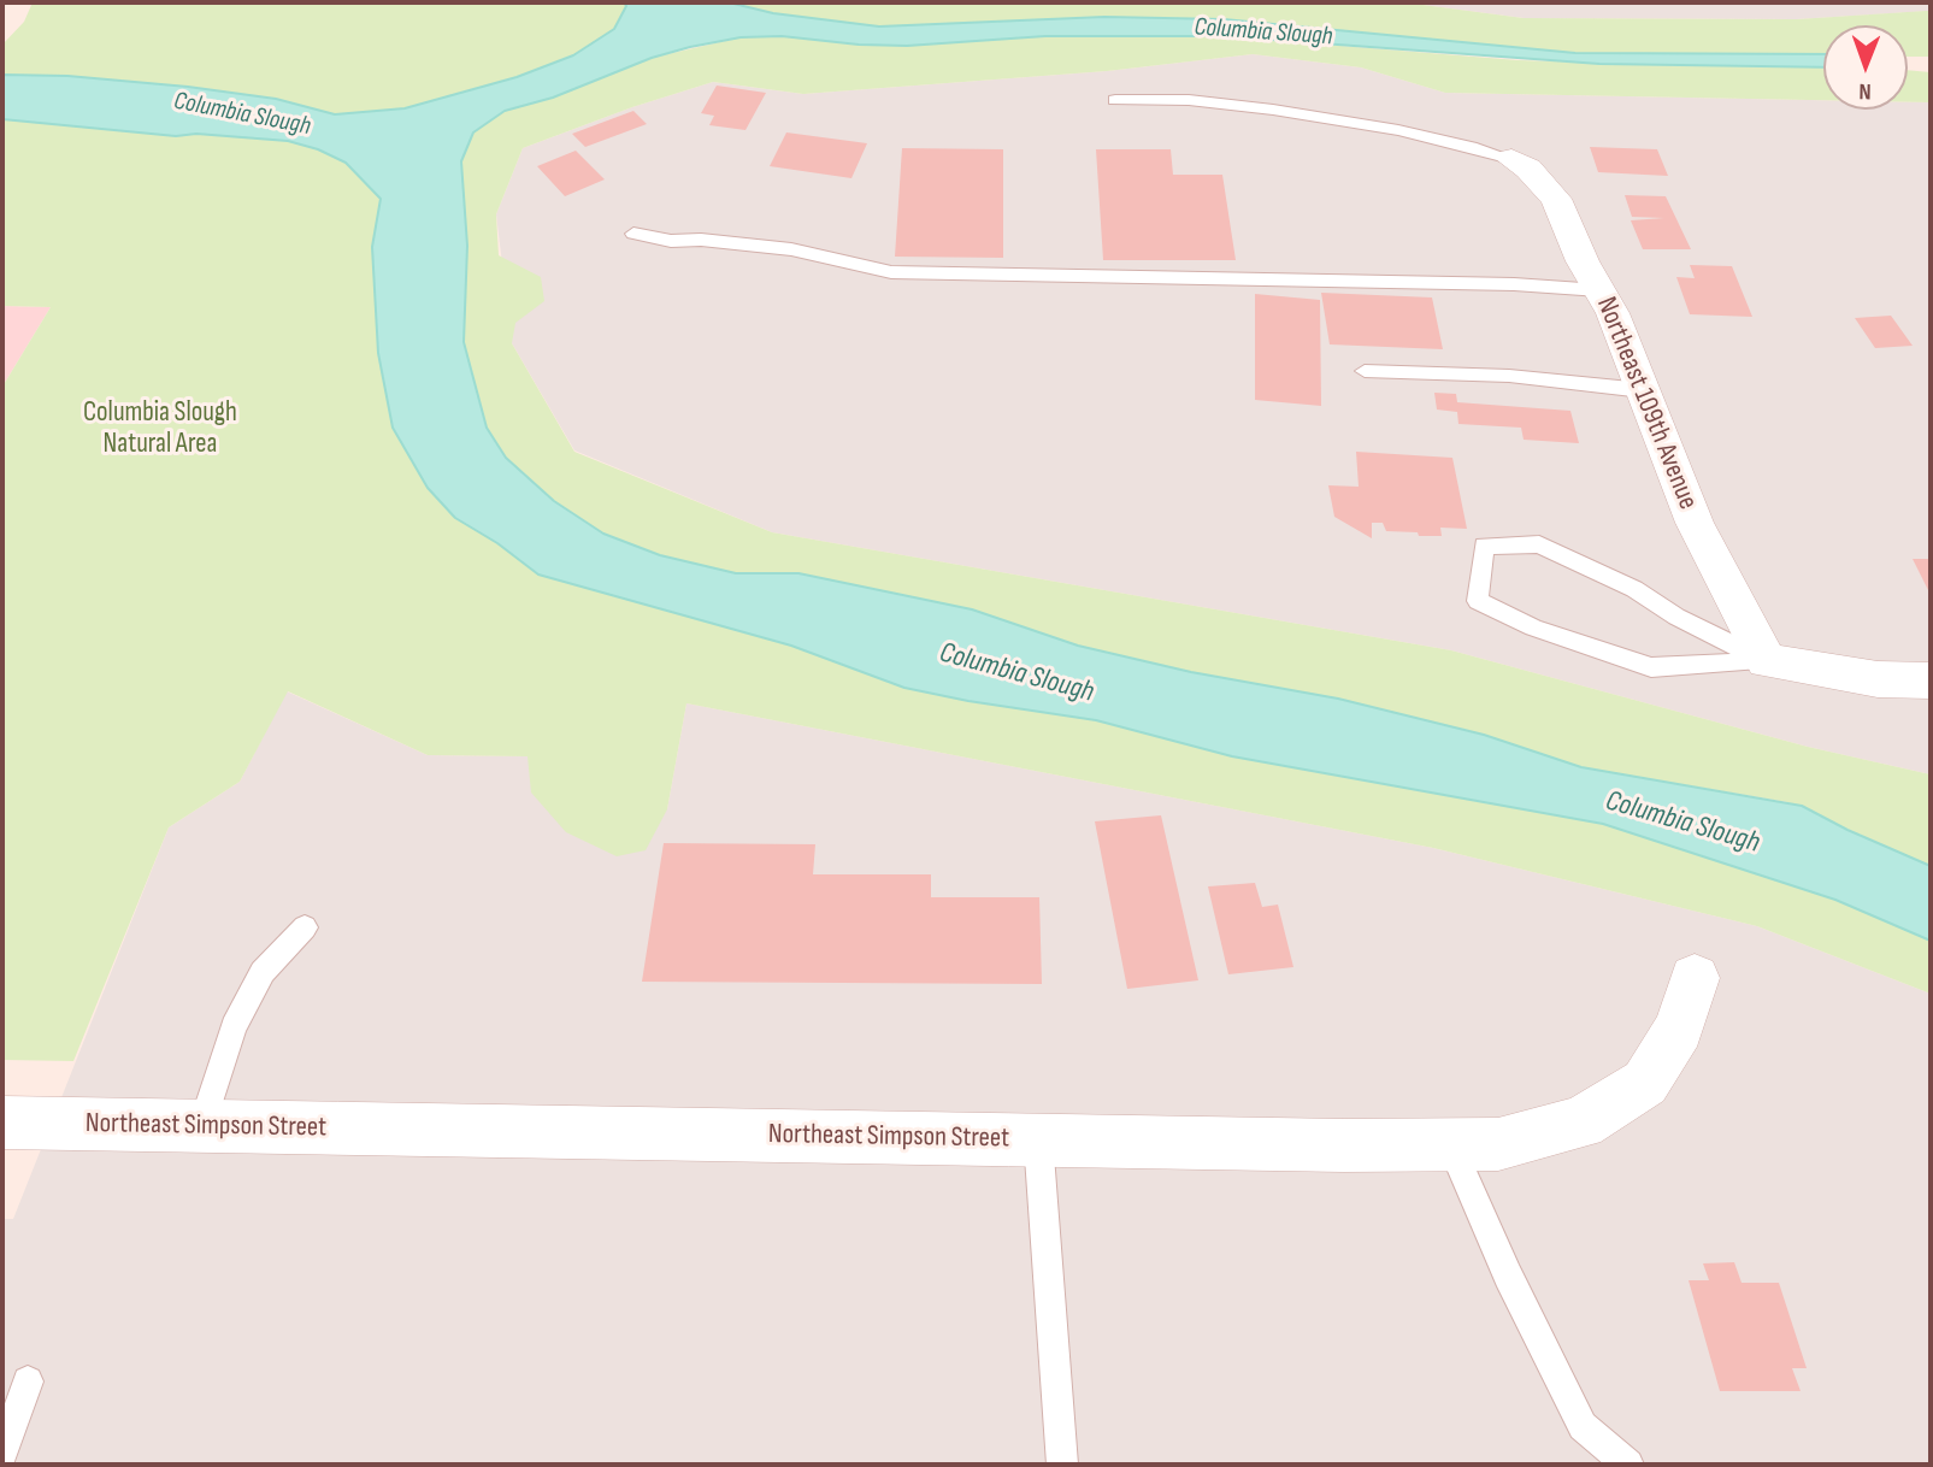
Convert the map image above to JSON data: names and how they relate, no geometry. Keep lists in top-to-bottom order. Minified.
{"streets":{"street":["Northeast 109th Avenue","Northeast Simpson Street"]},"water":["Columbia Slough"],"parks":["Columbia Slough Natural Area"],"north":"bottom"}
